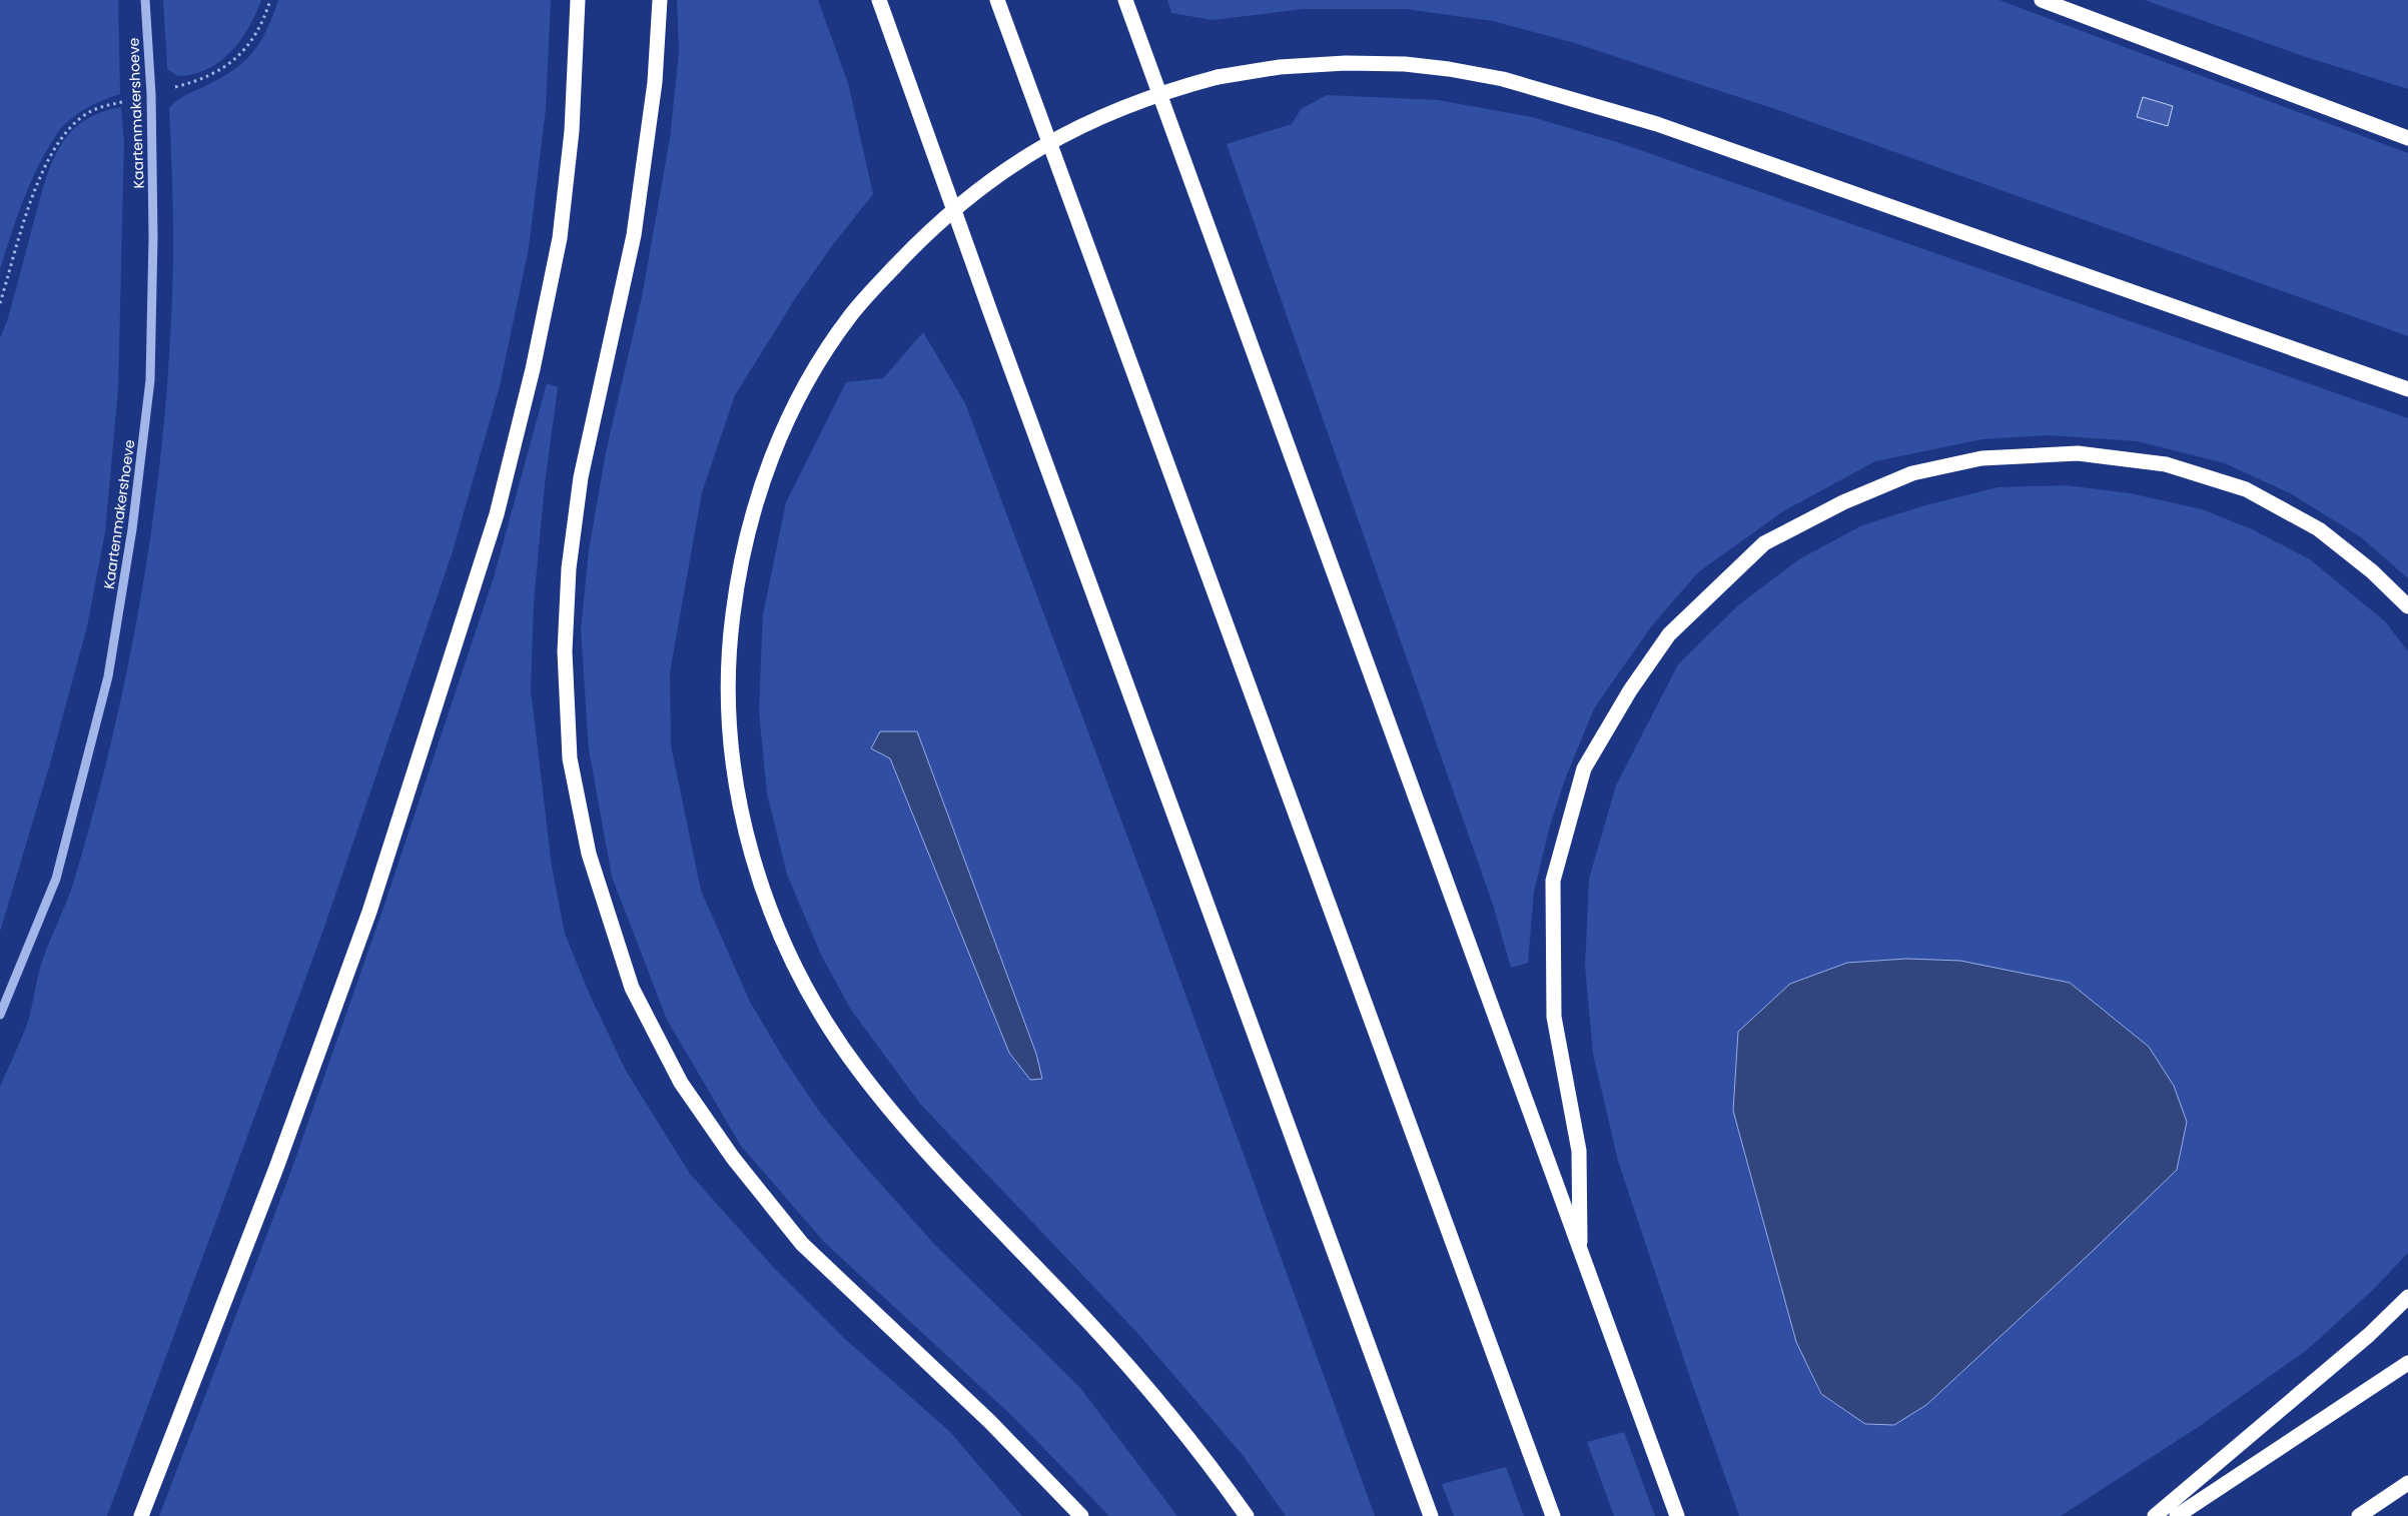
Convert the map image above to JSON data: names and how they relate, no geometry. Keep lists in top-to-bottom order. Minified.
{"streets":{"street":["Kaartenmakershoeve"]}}
